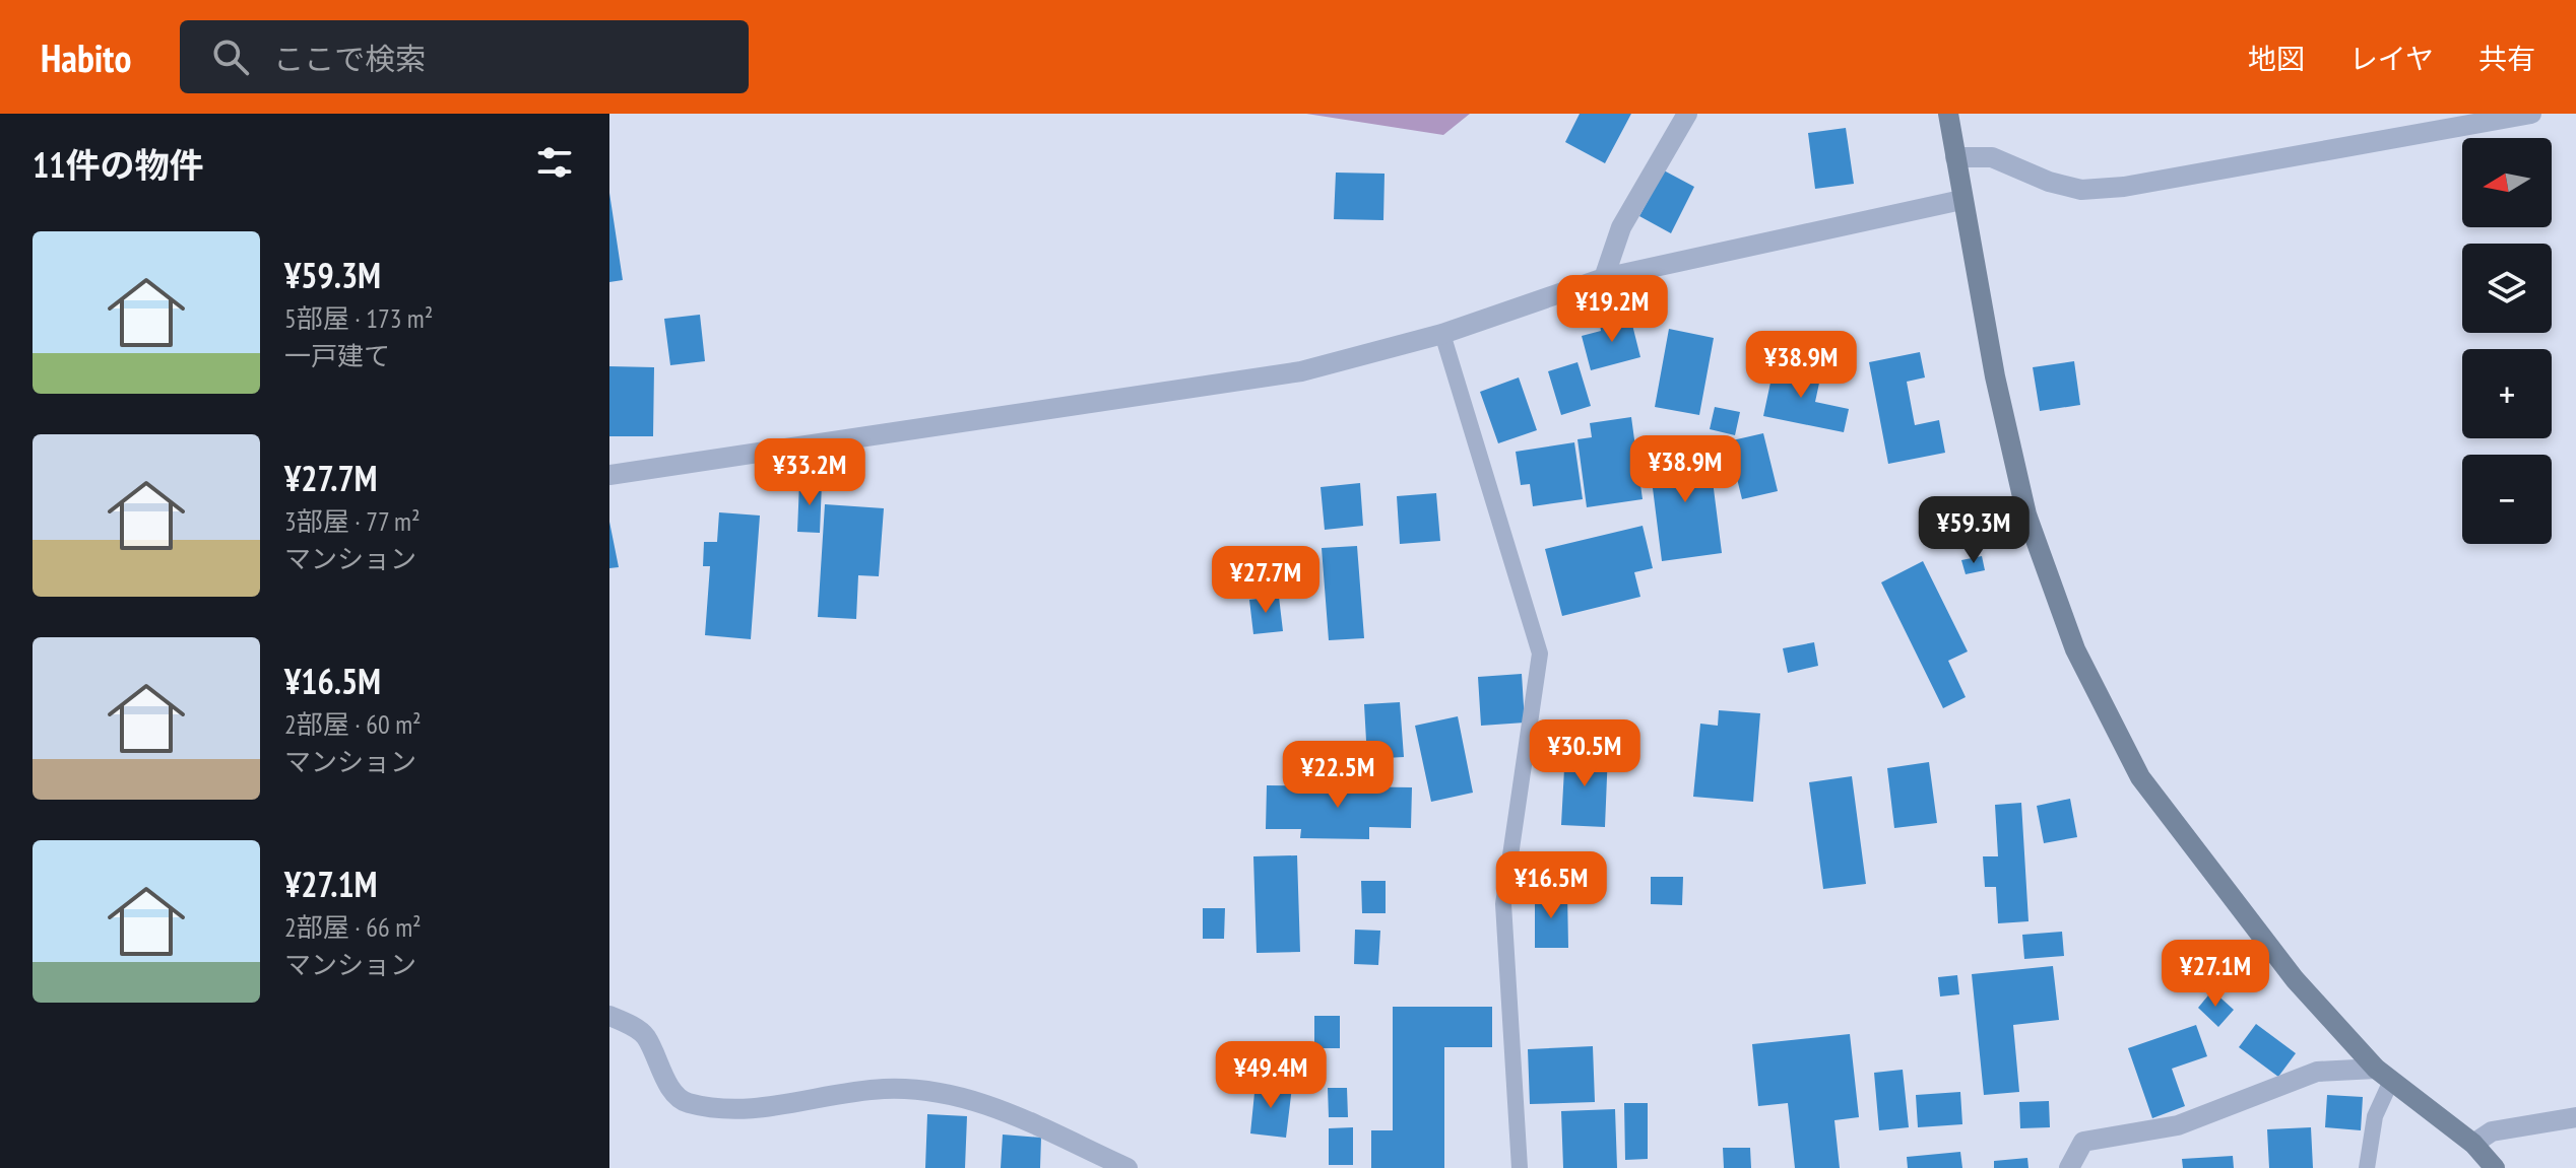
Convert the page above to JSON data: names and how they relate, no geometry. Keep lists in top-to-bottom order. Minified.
{"north":"left","page":{"header":"Habito","search":"ここで検索","nav":["地図","レイヤ","共有"],"heading":"11件の物件","map_buttons":["+","−"],"list":[{"name":"¥59.3M","note":"5部屋 · 173 m² · 一戸建て"},{"name":"¥27.7M","note":"3部屋 · 77 m² · マンション"},{"name":"¥16.5M","note":"2部屋 · 60 m² · マンション"},{"name":"¥27.1M","note":"2部屋 · 66 m² · マンション"}],"price":["¥19.2M","¥38.9M","¥38.9M","¥33.2M","¥59.3M","¥27.7M","¥30.5M","¥22.5M","¥16.5M","¥27.1M","¥49.4M"]}}
